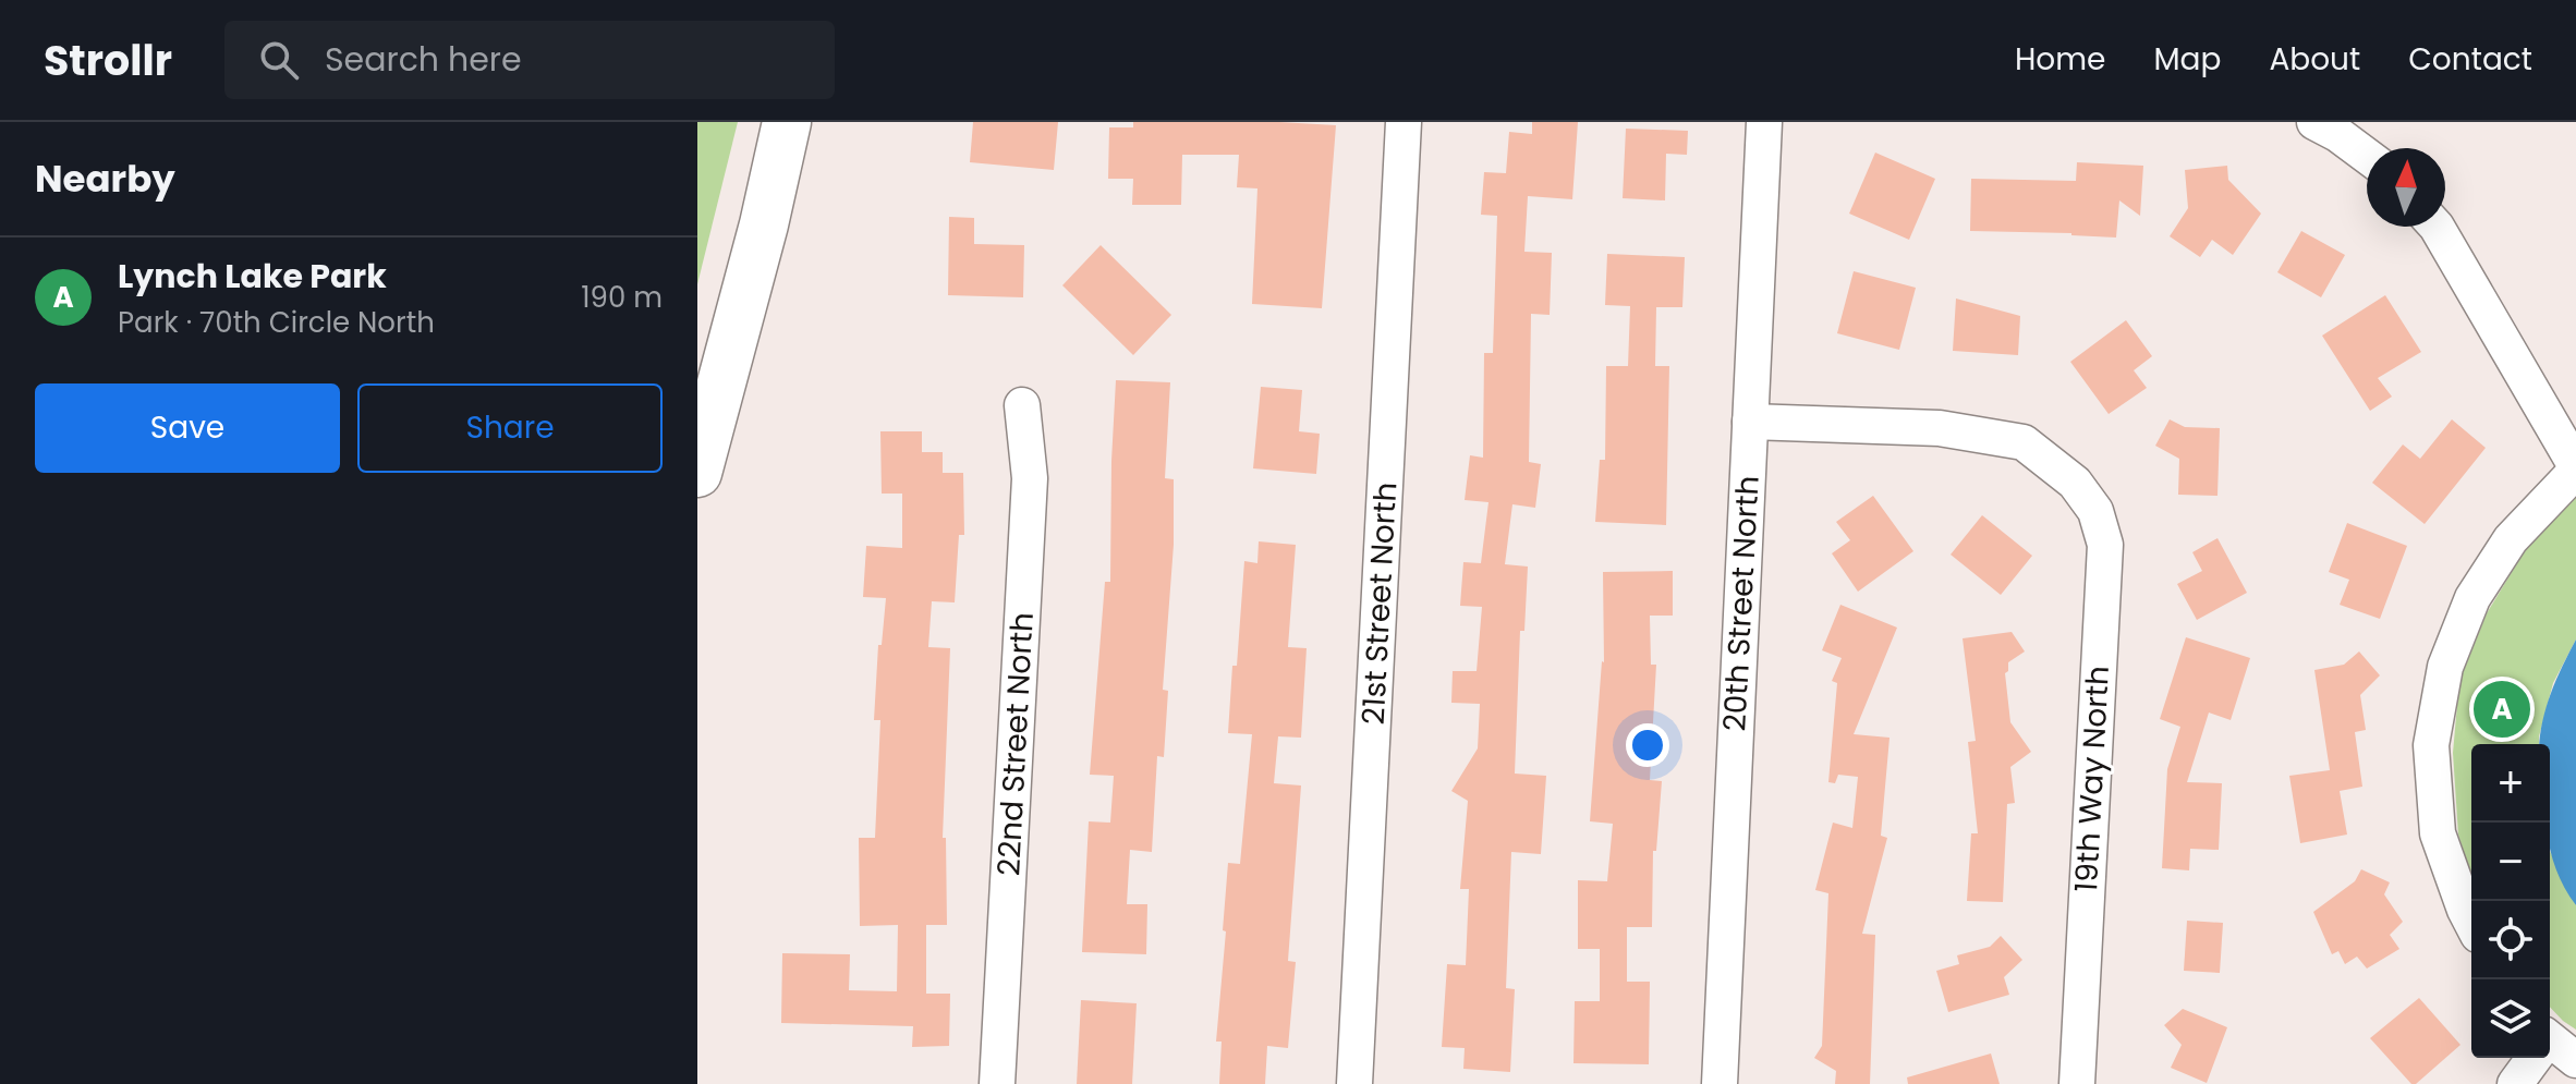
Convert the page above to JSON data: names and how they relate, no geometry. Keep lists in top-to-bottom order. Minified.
{"streets":{"street":["21st Street North","20th Street North","22nd Street North","19th Way North"]},"crossings":[["20th Street North","19th Way North"]],"north":"top","page":{"header":"Strollr","search":"Search here","nav":["Home","Map","About","Contact"],"heading":"Nearby","list":[{"mark":"A","name":"Lynch Lake Park","note":"Park · 70th Circle North","value":"190 m"}],"buttons":["Save","Share"],"pins":"A","map_buttons":["+","−"]}}
